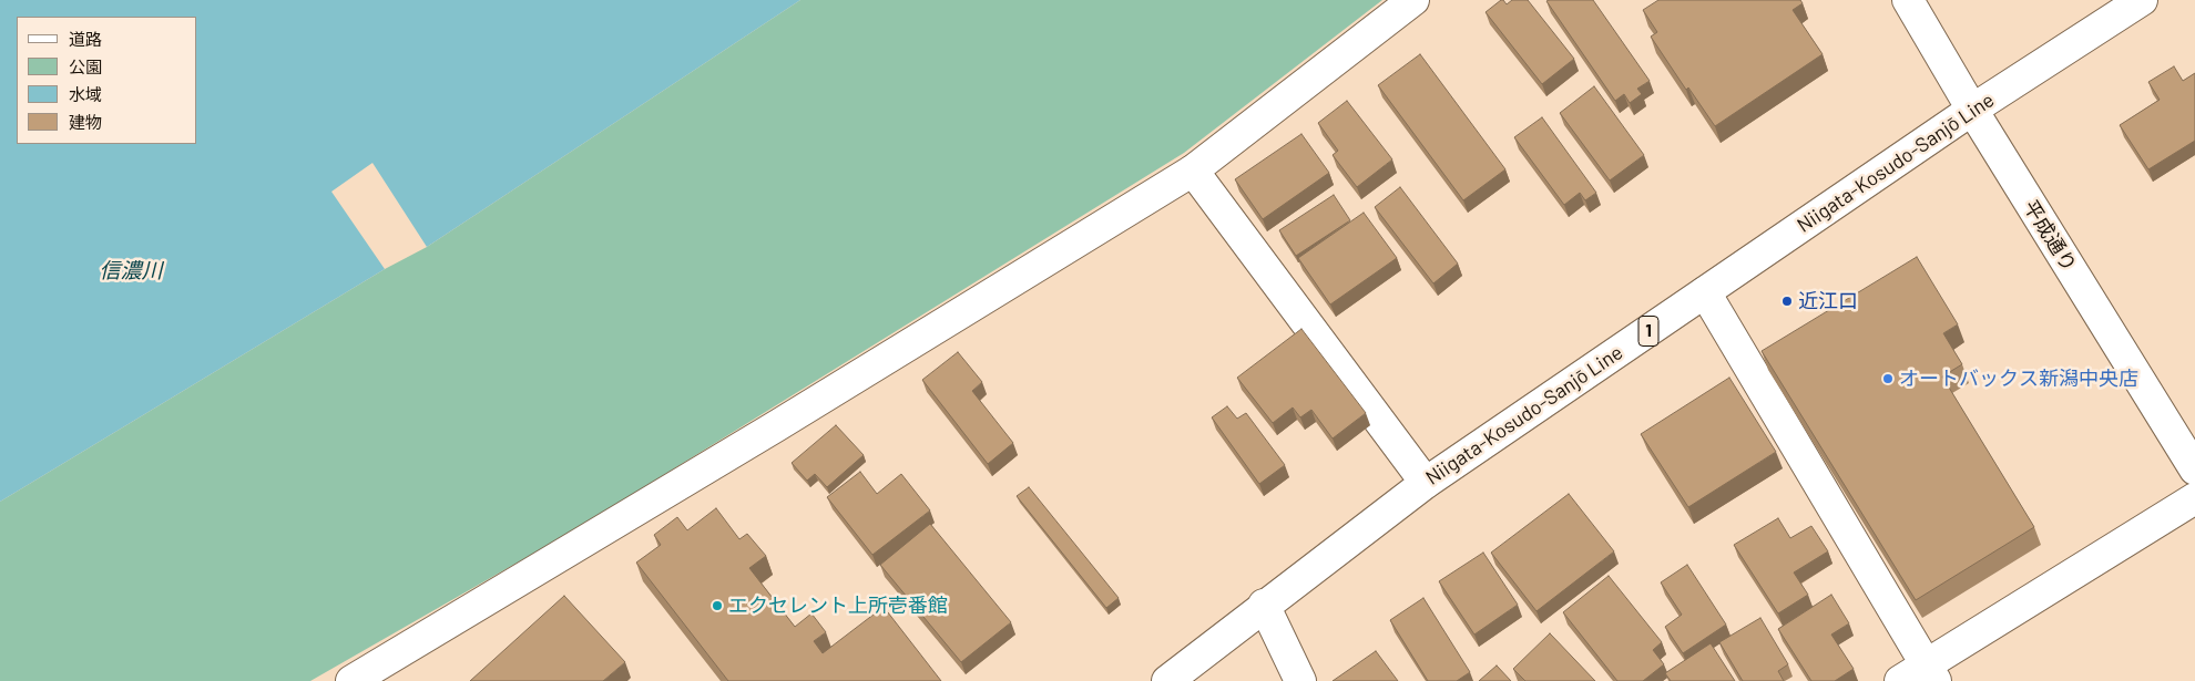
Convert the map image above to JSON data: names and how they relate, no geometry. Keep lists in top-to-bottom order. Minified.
{"streets":{"street":["Niigata-Kosudo-Sanjō Line","平成通り","1"]},"crossings":[["Niigata-Kosudo-Sanjō Line","平成通り"]],"water":["信濃川"],"places":["近江口","オートバックス新潟中央店","エクセレント上所壱番館"],"legend":["道路","公園","水域","建物"]}
